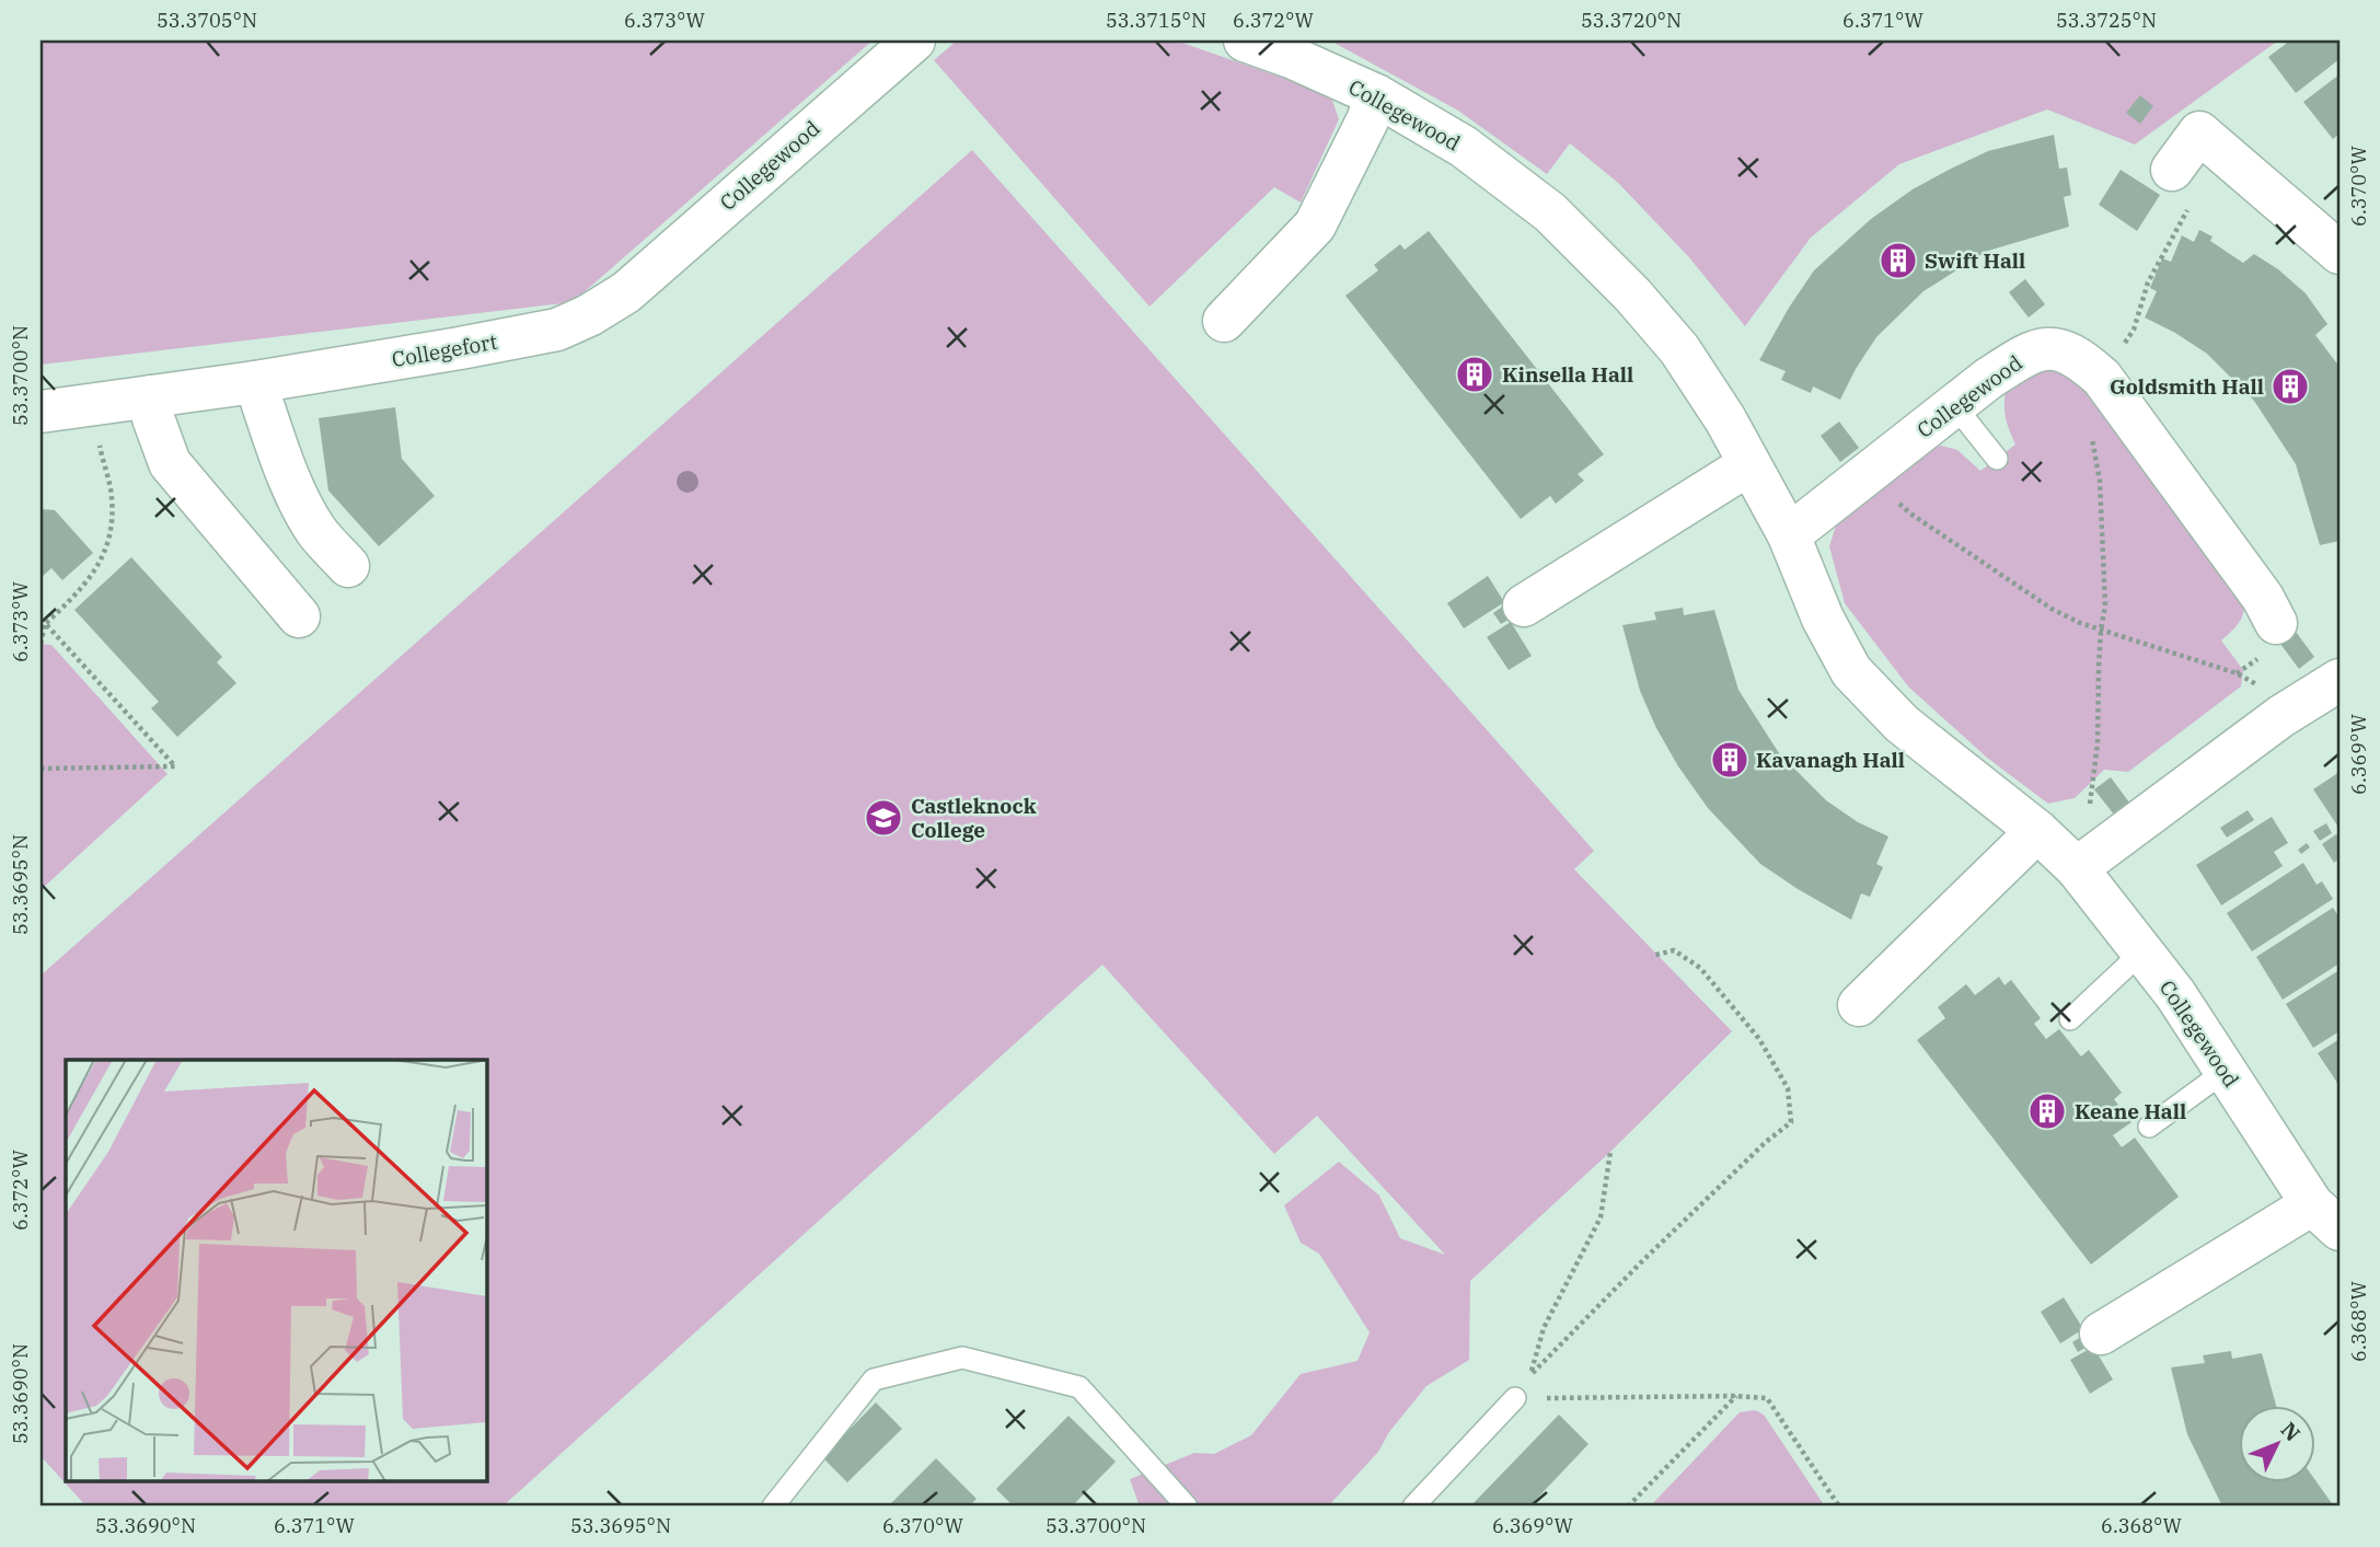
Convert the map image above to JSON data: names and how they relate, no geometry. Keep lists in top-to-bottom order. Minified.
{"streets":{"street":["Collegewood","Collegefort"]},"crossings":[["Collegewood","Collegefort"]],"places":{"building":["Swift Hall","Kinsella Hall","Goldsmith Hall","Kavanagh Hall","Keane Hall"],"school or university":["Castleknock College"]},"north":"top right","coordinates":["53.3705°N","6.373°W","53.3715°N","6.372°W","53.3720°N","6.371°W","53.3725°N","6.370°W","53.3700°N","6.369°W","53.3695°N","6.368°W","53.3690°N"]}
